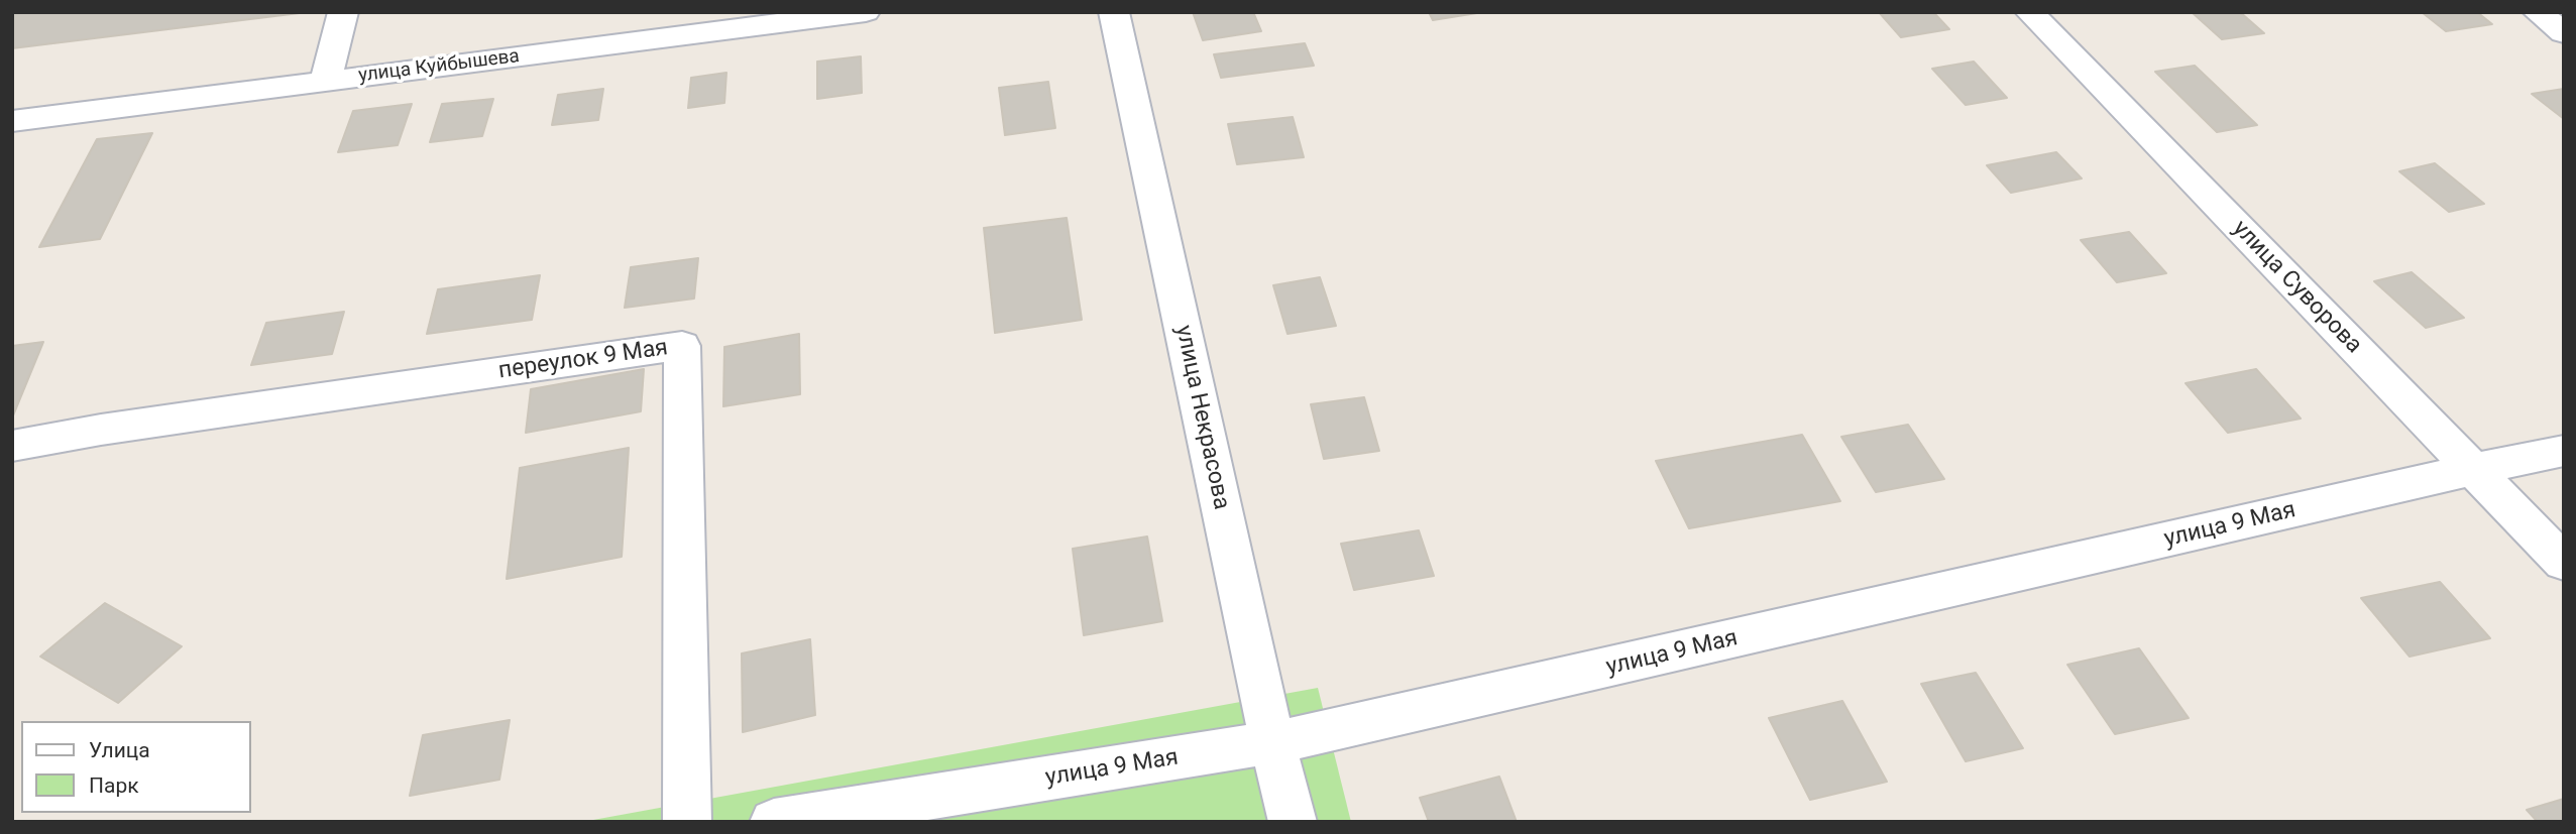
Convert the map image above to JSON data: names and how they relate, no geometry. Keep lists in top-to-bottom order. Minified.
{"streets":{"street":["улица Куйбышева","улица Суворова","переулок 9 Мая","улица Некрасова","улица 9 Мая"]},"crossings":[["улица Суворова","улица 9 Мая"],["улица Некрасова","улица 9 Мая"]],"legend":["Улица","Парк"]}
